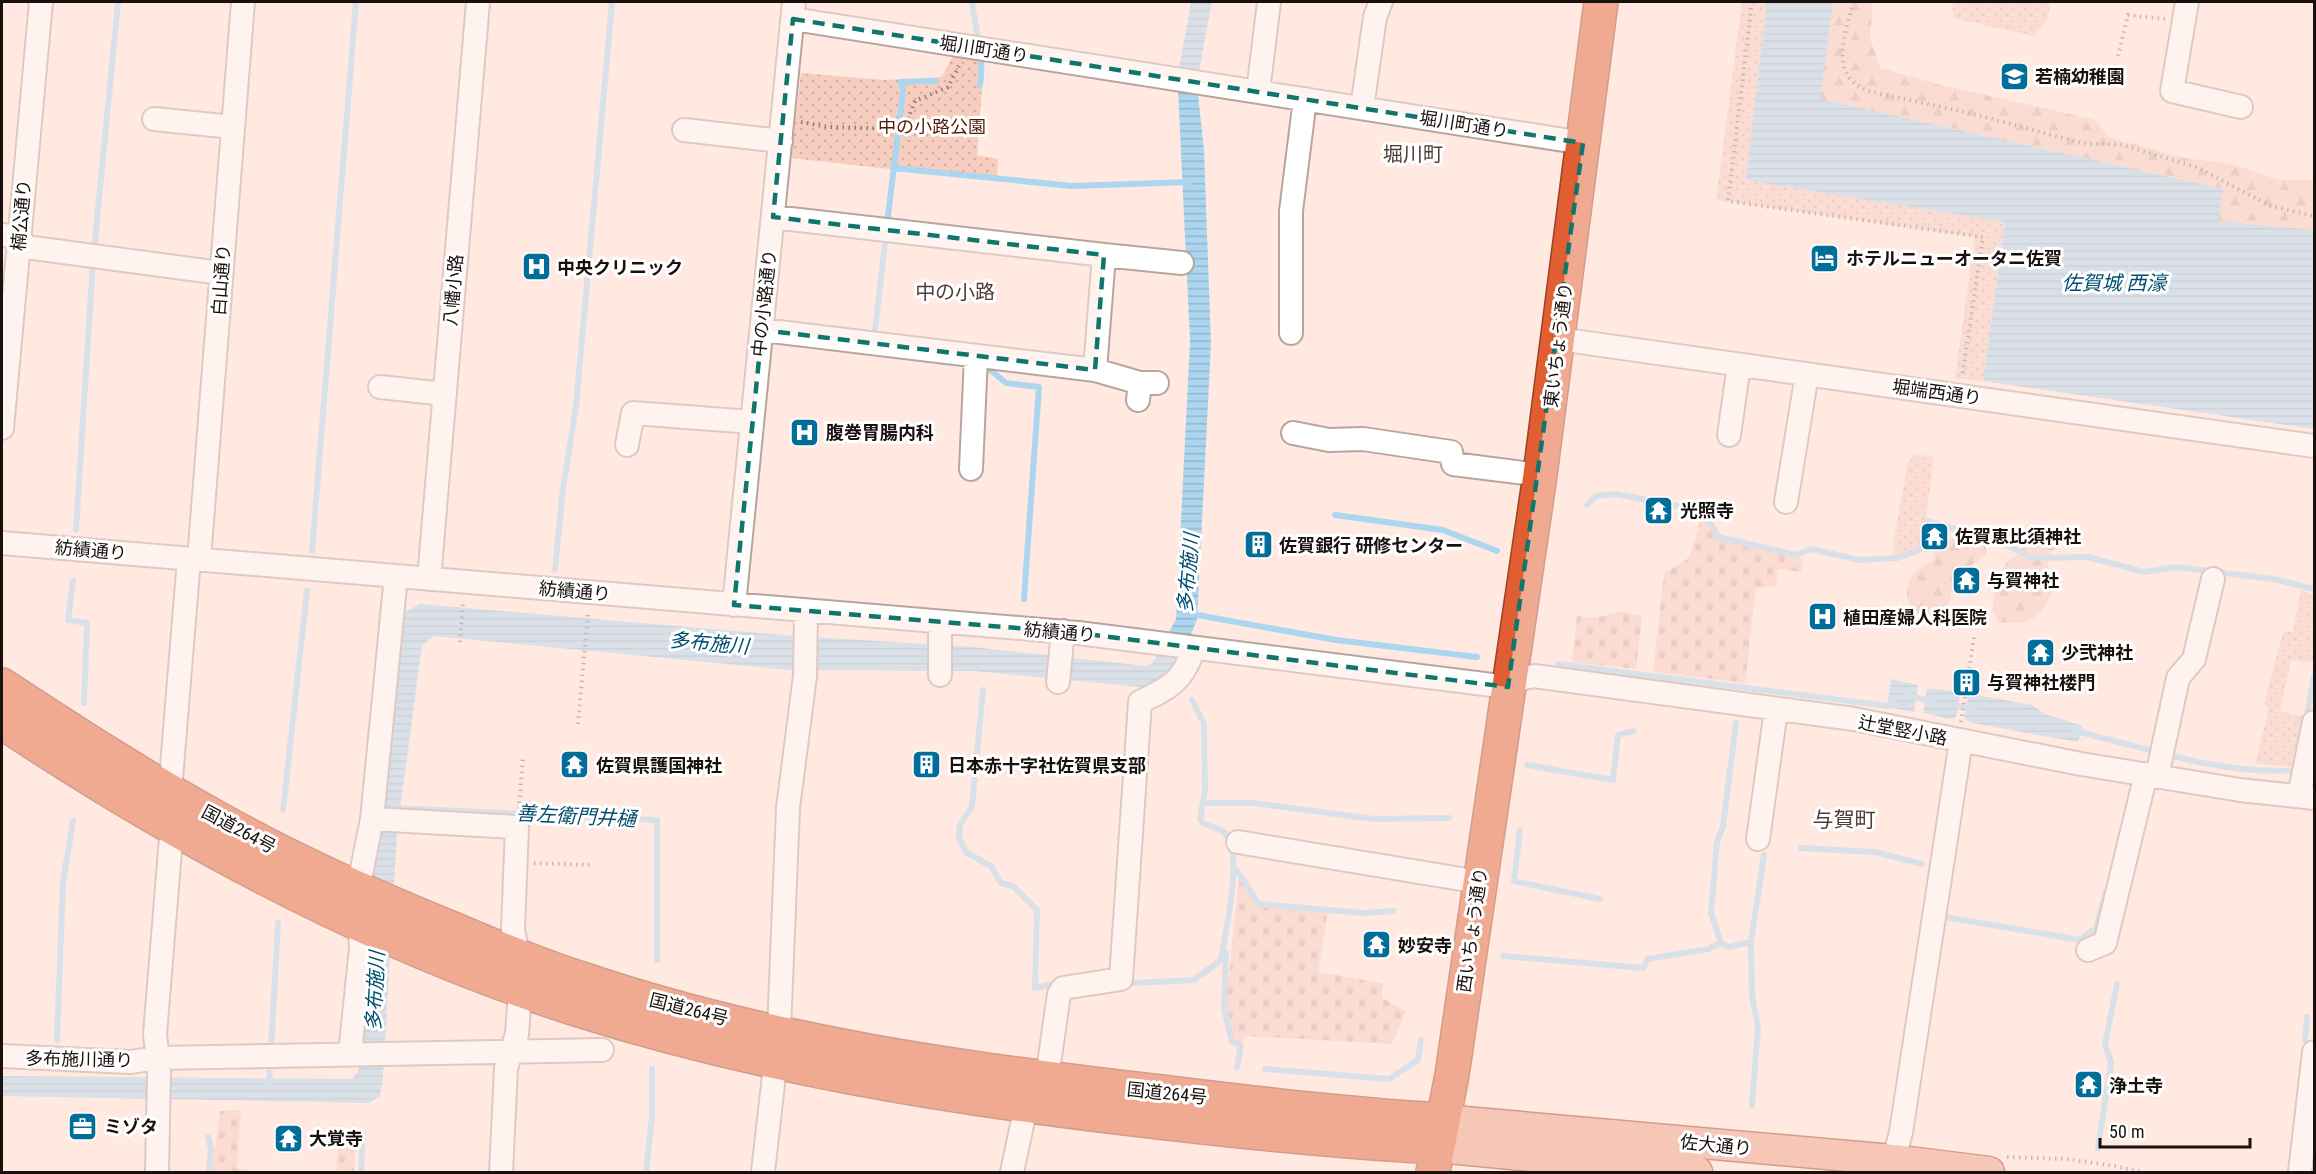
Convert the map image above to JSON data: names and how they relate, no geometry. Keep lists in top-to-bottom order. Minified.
{"streets":{"highway":["東いちょう通り","国道264号","西いちょう通り"],"main road":["佐大通り"],"street":["堀川町通り","楠公通り","白山通り","八幡小路","中の小路通り","堀端西通り","紡績通り","辻堂竪小路","多布施川通り"]},"crossings":[["堀川町通り","中の小路通り"],["堀川町通り","東いちょう通り"],["白山通り","紡績通り"],["白山通り","国道264号"],["白山通り","多布施川通り"],["八幡小路","紡績通り"],["中の小路通り","紡績通り"],["東いちょう通り","堀端西通り"],["東いちょう通り","辻堂竪小路"],["東いちょう通り","西いちょう通り"],["辻堂竪小路","西いちょう通り"],["国道264号","西いちょう通り"],["国道264号","佐大通り"],["西いちょう通り","佐大通り"]],"districts":["堀川町","中の小路","与賀町"],"water":["佐賀城 西濠","多布施川","善左衛門井樋"],"parks":["中の小路公園"],"places":{"school or university":["若楠幼稚園"],"hotel":["ホテルニューオータニ佐賀"],"hospital":["中央クリニック","腹巻胃腸内科","植田産婦人科医院"],"temple":["光照寺","佐賀恵比須神社","与賀神社","少弐神社","佐賀県護国神社","妙安寺","浄土寺","大覚寺"],"building":["佐賀銀行 研修センター","与賀神社楼門","日本赤十字社佐賀県支部"],"office":["ミゾタ"]},"scale_bar":"50 m"}
